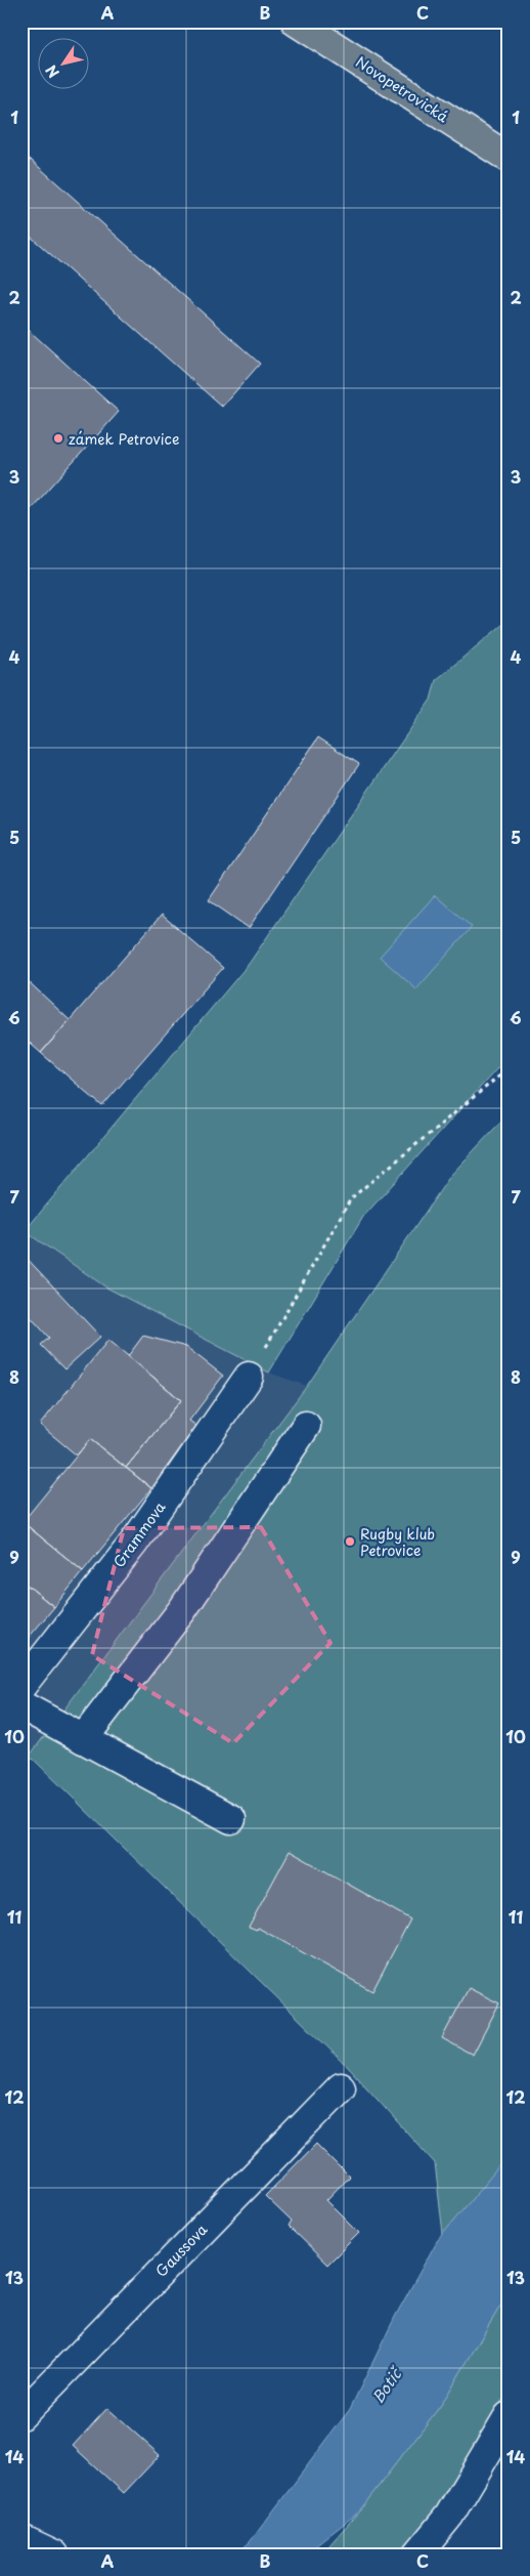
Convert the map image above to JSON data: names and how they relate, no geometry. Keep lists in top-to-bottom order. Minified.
{"streets":{"main road":["Novopetrovická"],"street":["Grammova","Gaussova"]},"water":["Botič"],"places":["zámek Petrovice","Rugby klub Petrovice"],"north":"bottom left","grid":{"columns":["A","B","C"],"rows":["1","2","3","4","5","6","7","8","9","10","11","12","13","14"]}}
